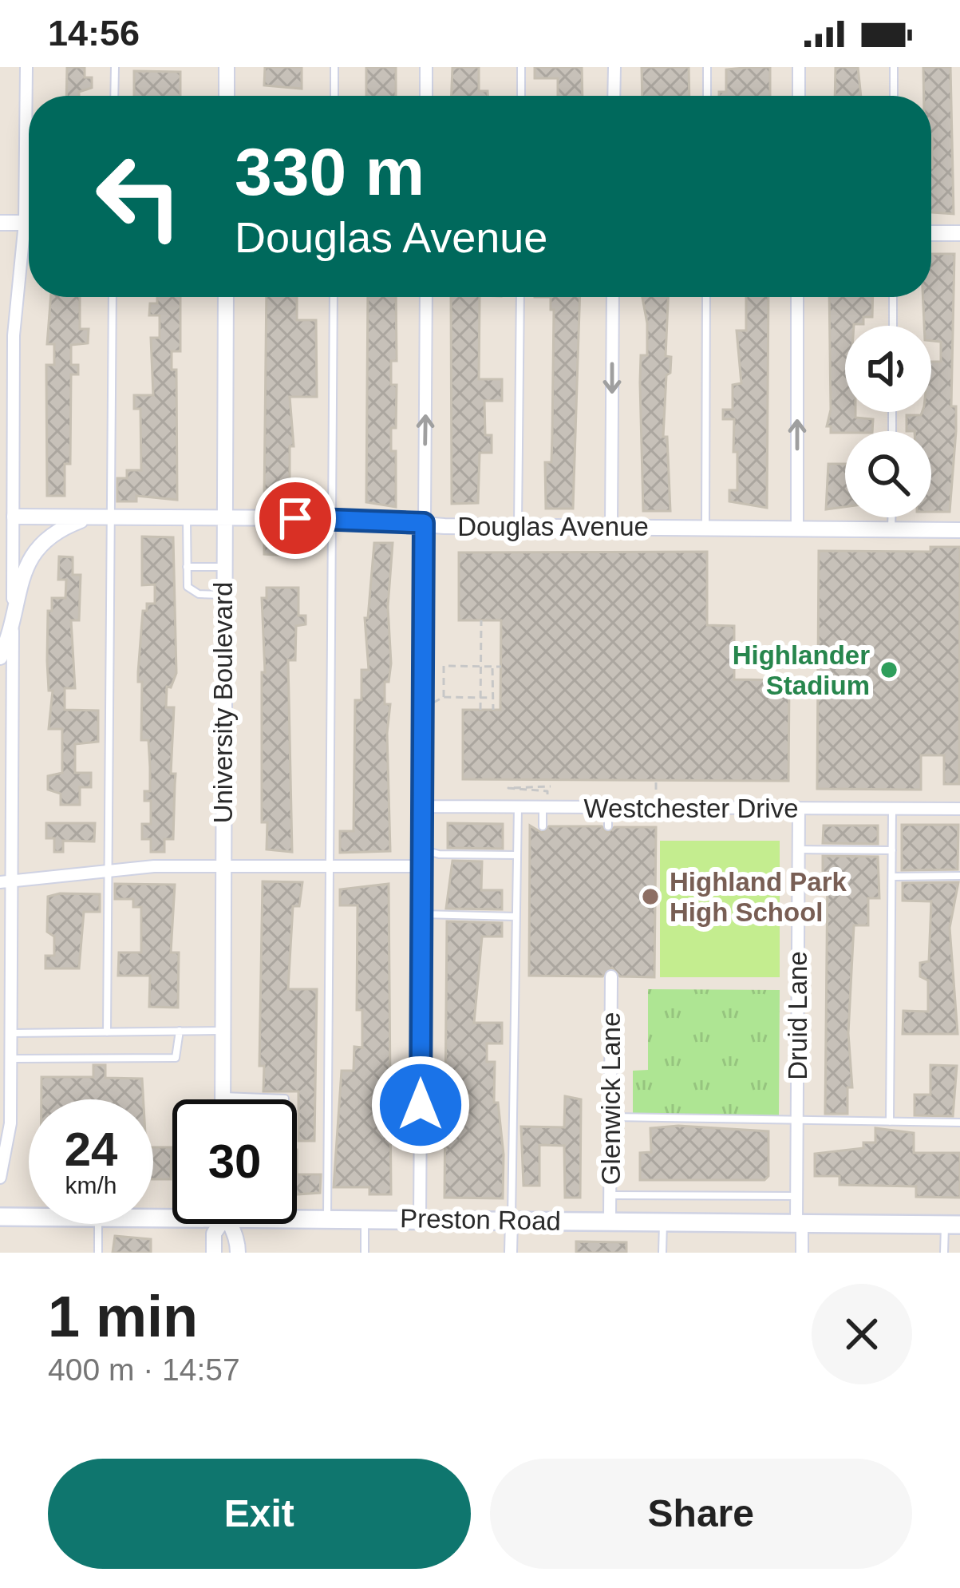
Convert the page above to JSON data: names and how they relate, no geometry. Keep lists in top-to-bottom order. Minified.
{"streets":{"main road":["Preston Road"],"street":["Douglas Avenue","University Boulevard","Westchester Drive","Druid Lane","Glenwick Lane"]},"crossings":[["Douglas Avenue","University Boulevard"],["Westchester Drive","Druid Lane"],["Druid Lane","Preston Road"],["Glenwick Lane","Preston Road"]],"places":["Highlander Stadium","Highland Park High School"],"page":{"status":"14:56","turn":["330 m","Douglas Avenue"],"speed":"24 km/h","limit":"30","heading":["1 min","400 m · 14:57"],"buttons":["Exit","Share"]}}
